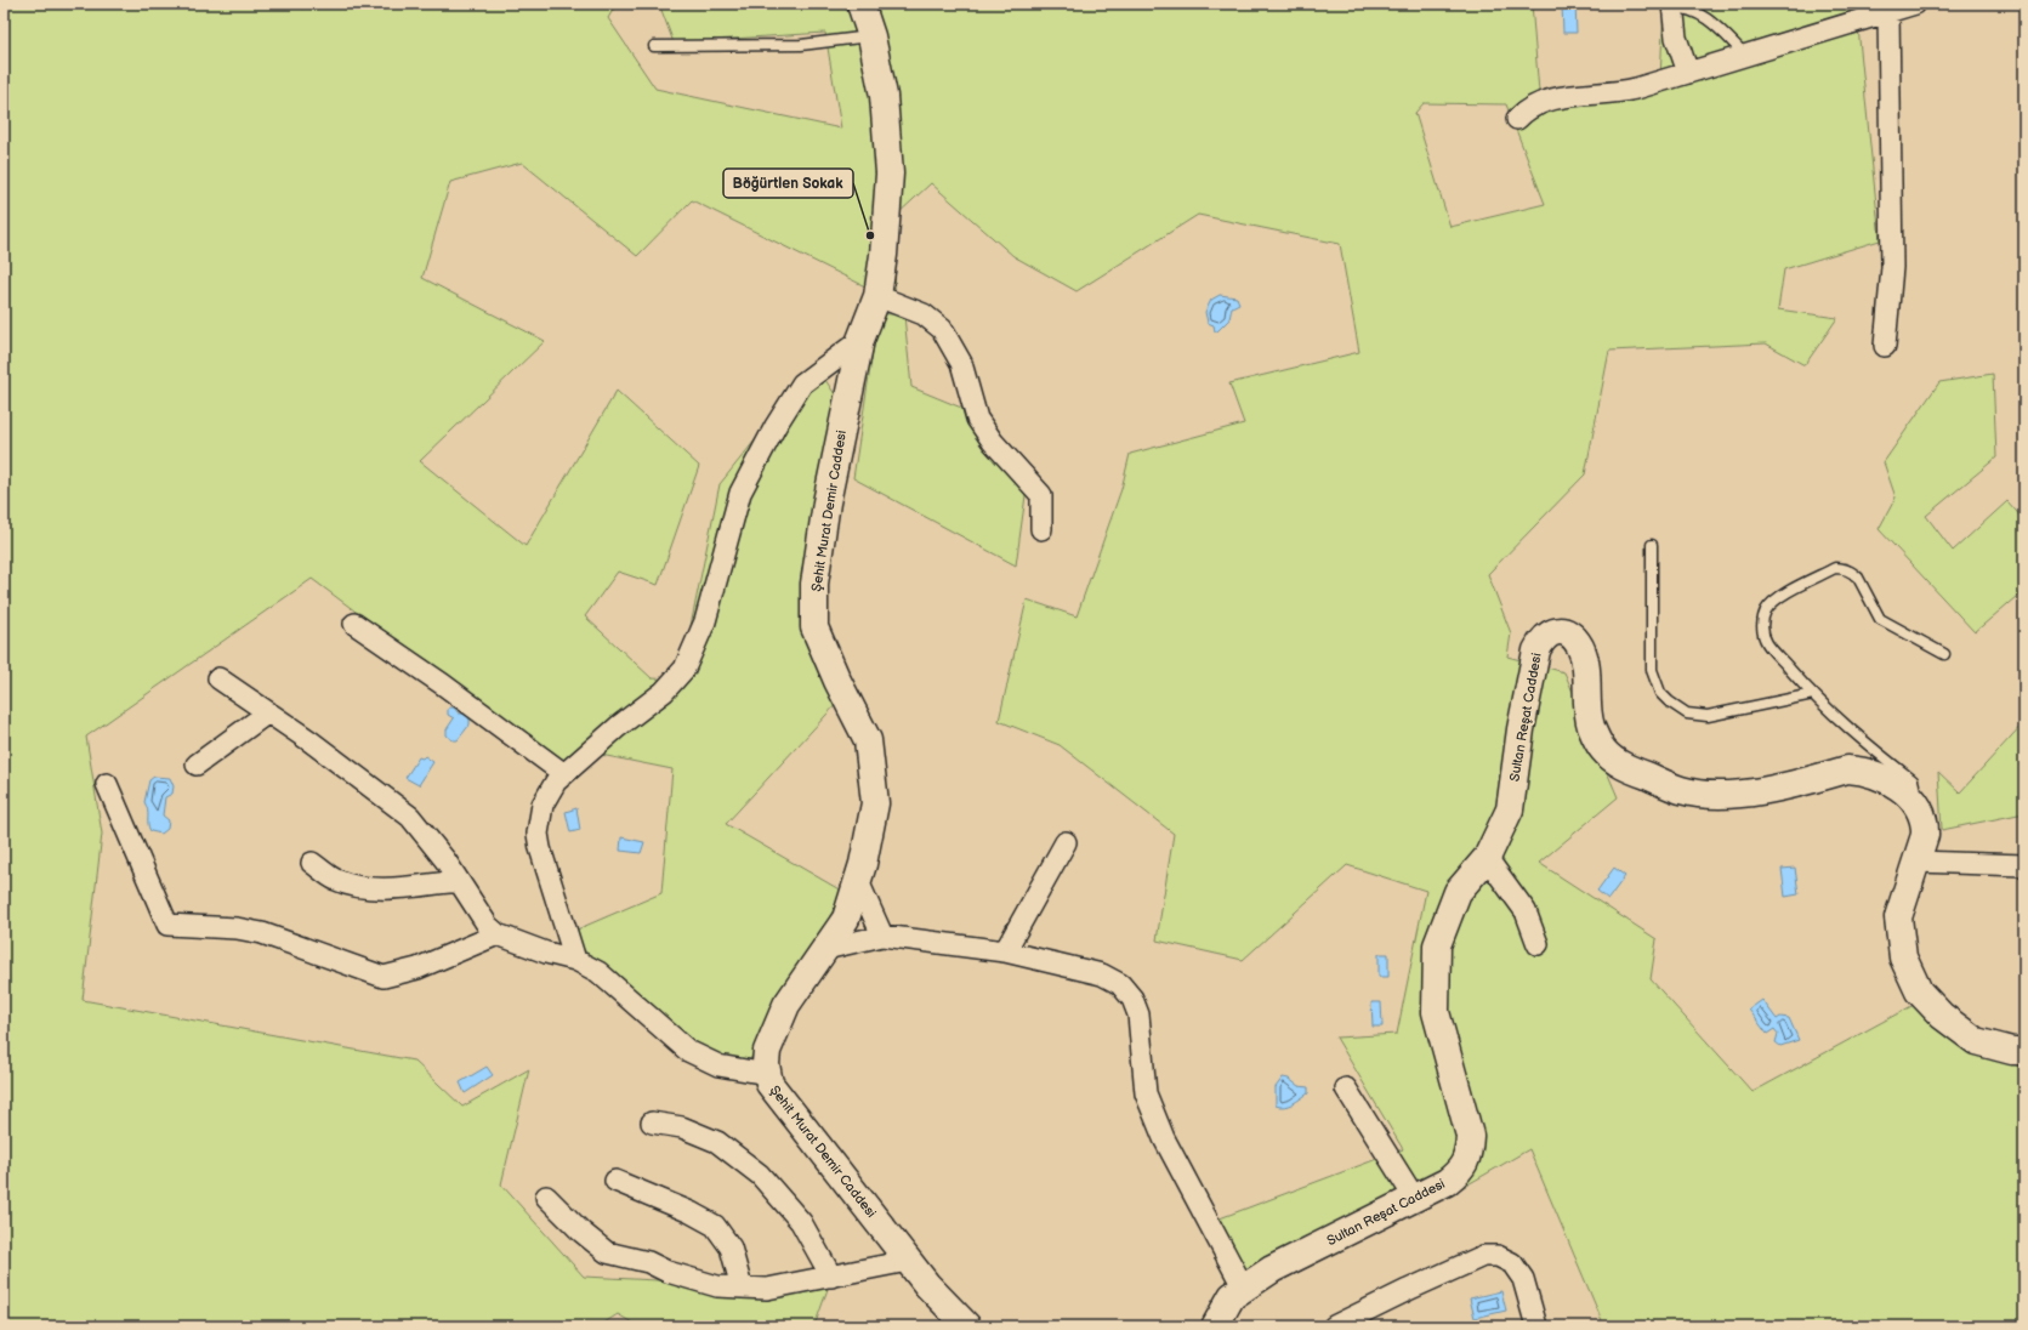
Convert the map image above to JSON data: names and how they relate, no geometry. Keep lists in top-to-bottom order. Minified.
{"streets":{"street":["Şehit Murat Demir Caddesi","Sultan Reşat Caddesi"]},"places":["Böğürtlen Sokak"]}
